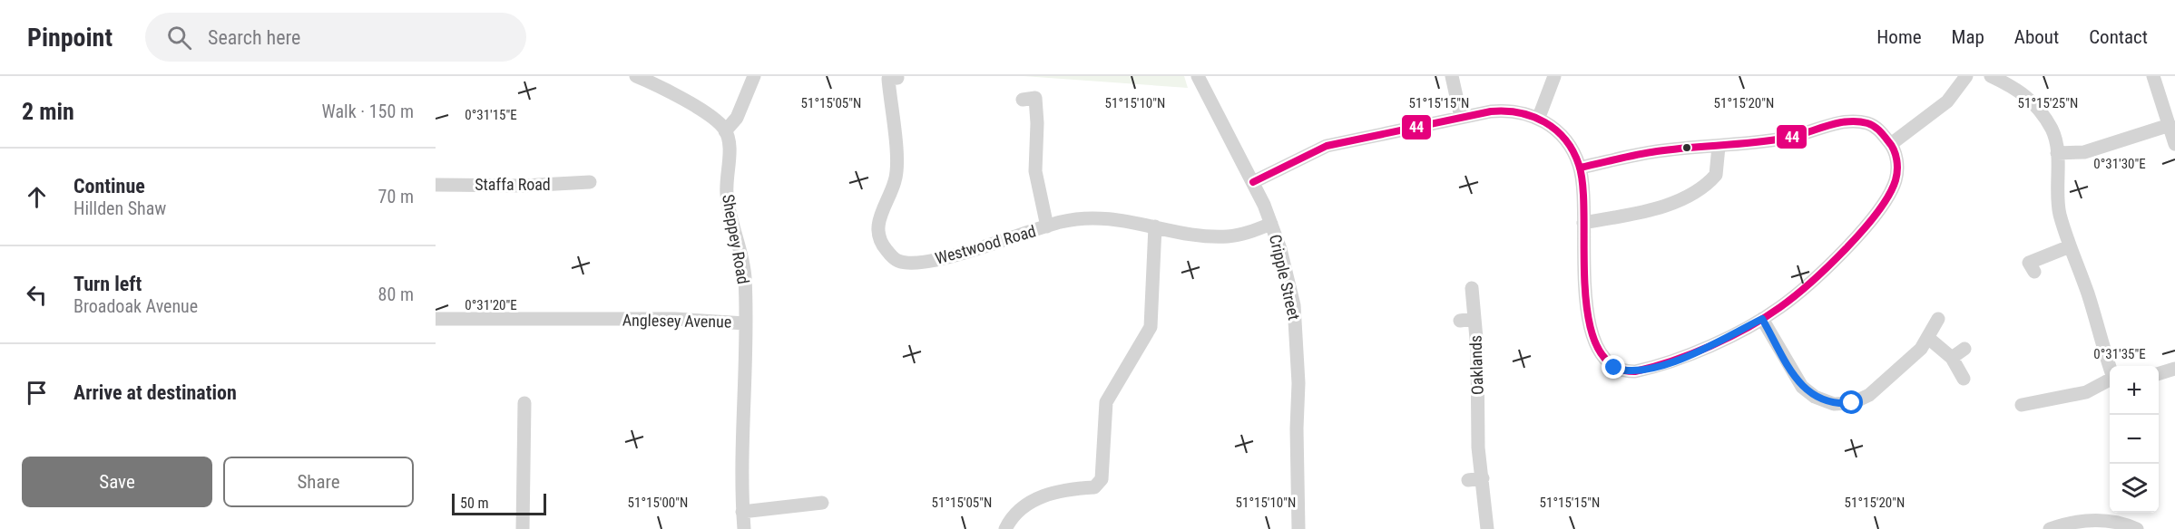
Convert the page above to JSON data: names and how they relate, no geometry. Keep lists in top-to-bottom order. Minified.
{"streets":{"street":["Staffa Road","Sheppey Road","Westwood Road","Cripple Street","Anglesey Avenue","Oaklands"]},"crossings":[["Sheppey Road","Anglesey Avenue"],["Westwood Road","Cripple Street"]],"lines":["transit line 44"],"scale_bar":"50 m","page":{"header":"Pinpoint","search":"Search here","nav":["Home","Map","About","Contact"],"heading":["2 min","Walk · 150 m"],"list":[["Continue","Hillden Shaw","70 m"],["Turn left","Broadoak Avenue","80 m"],"Arrive at destination"],"map_buttons":["+","−"],"buttons":["Save","Share"],"scale":"50 m"},"coordinates":["51°15'05\"N","51°15'10\"N","51°15'15\"N","51°15'20\"N","51°15'25\"N","0°31'15\"E","0°31'30\"E","0°31'20\"E","0°31'35\"E","51°15'00\"N"]}
